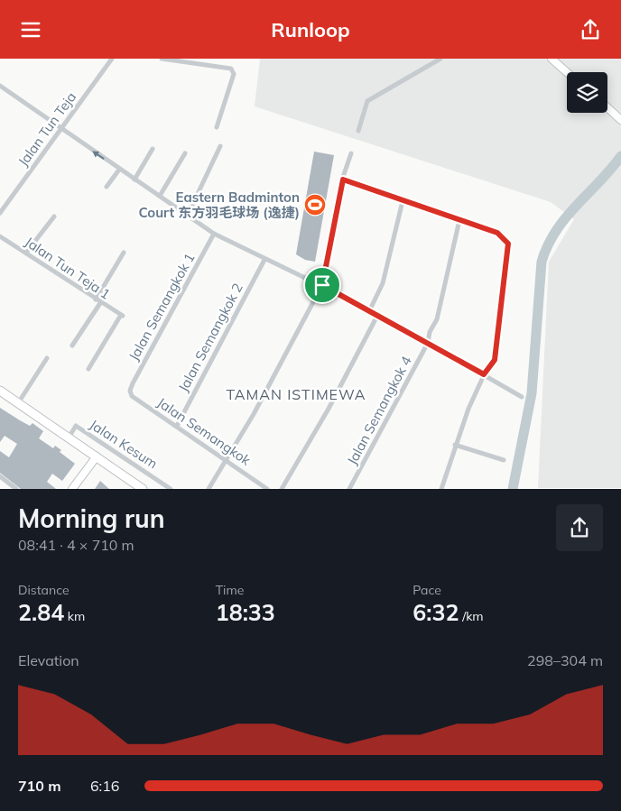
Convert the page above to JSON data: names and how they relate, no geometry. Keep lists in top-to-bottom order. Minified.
{"streets":{"street":["Jalan Tun Teja","Jalan Tun Teja 1","Jalan Semangkok 1","Jalan Semangkok 2","Jalan Semangkok 4","Jalan Semangkok","Jalan Kesum"]},"crossings":[["Jalan Semangkok 1","Jalan Semangkok"],["Jalan Semangkok 2","Jalan Semangkok"]],"districts":["TAMAN ISTIMEWA"],"places":{"sports":["Eastern Badminton Court 东方羽毛球场 (逸捷)"]},"page":{"header":"Runloop","heading":["Morning run","08:41 · 4 × 710 m"],"stats":[["Distance","2.84 km"],["Time","18:33"],["Pace","6:32 /km"]],"chart":["Elevation","298–304 m"],"list":[{"name":"710 m","note":"6:16"}]}}
